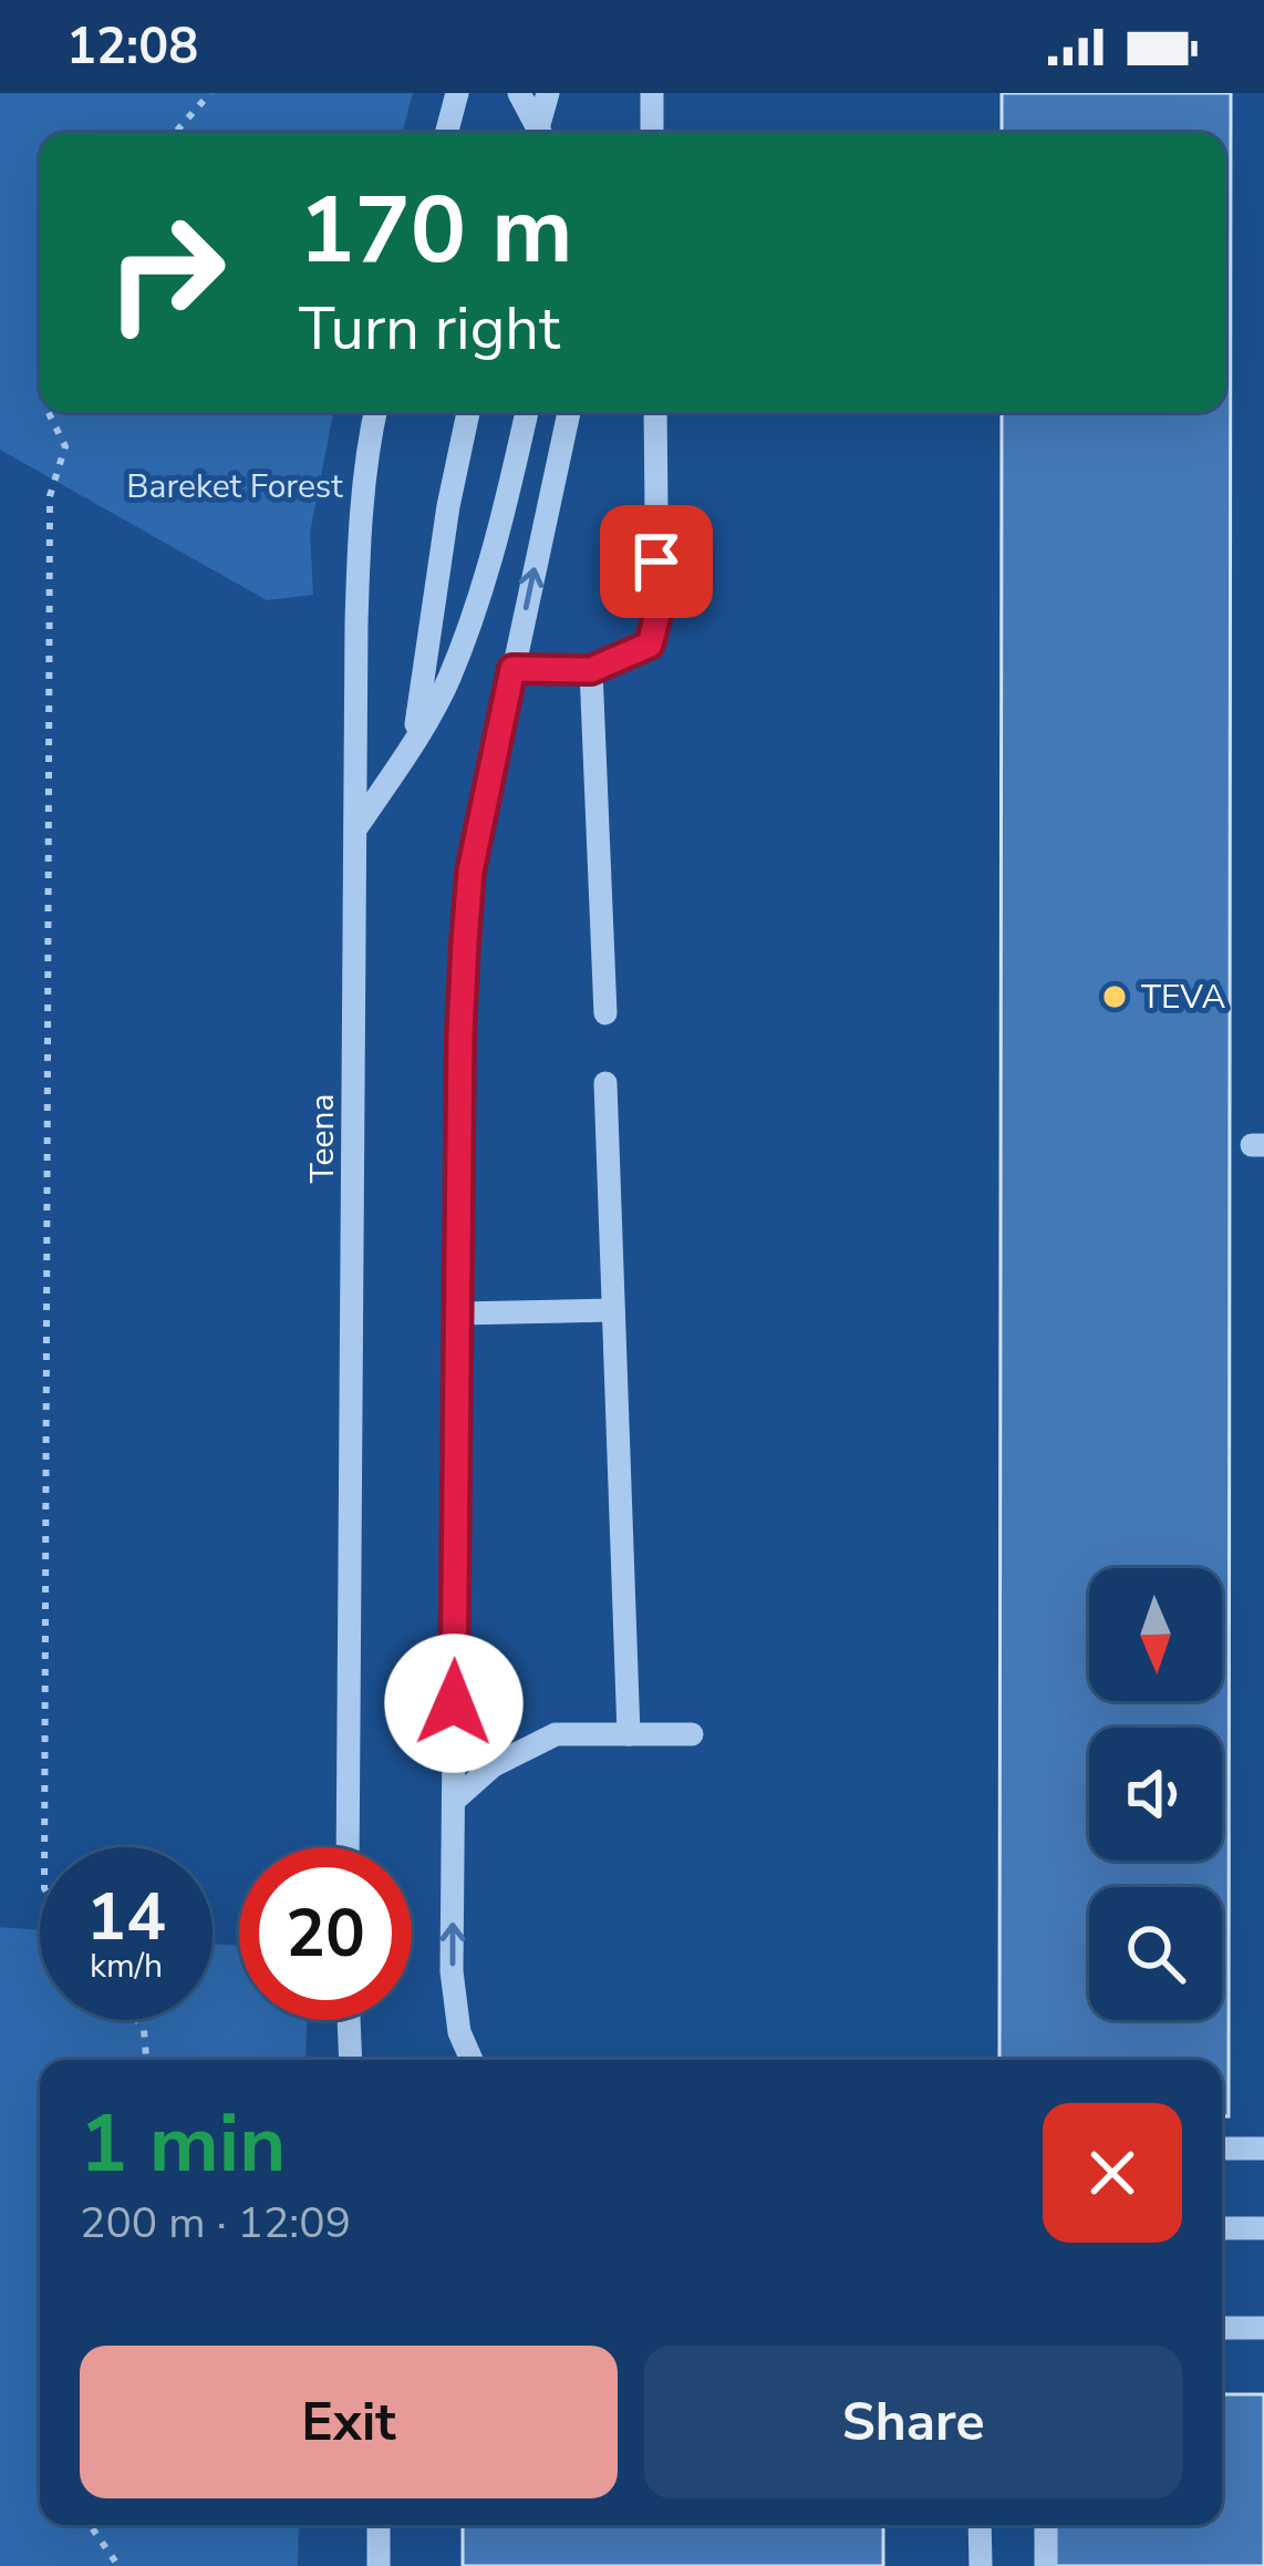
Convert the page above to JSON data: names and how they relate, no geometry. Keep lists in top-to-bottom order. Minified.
{"streets":{"street":["Teena"]},"parks":["Bareket Forest"],"places":["TEVA"],"north":"bottom","page":{"status":"12:08","turn":["170 m","Turn right"],"speed":"14 km/h","limit":"20","heading":["1 min","200 m · 12:09"],"buttons":["Exit","Share"]}}
